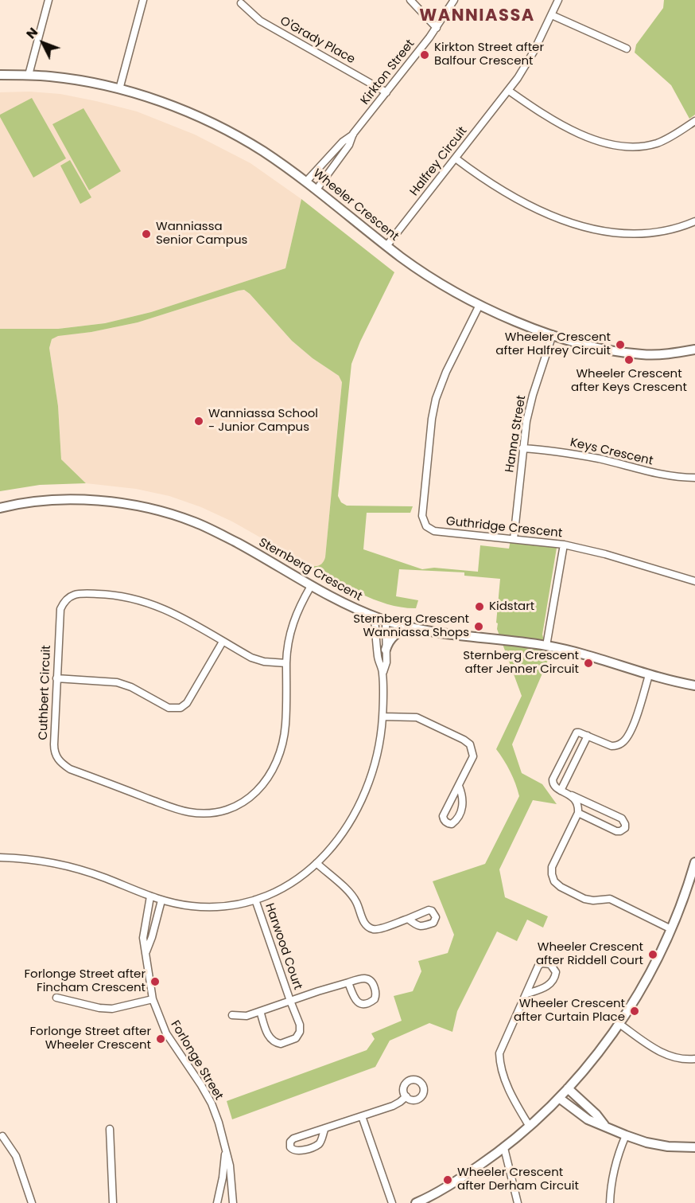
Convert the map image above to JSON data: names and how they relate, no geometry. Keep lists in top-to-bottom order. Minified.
{"streets":{"street":["O'Grady Place","Kirkton Street","Halfrey Circuit","Wheeler Crescent","Hanna Street","Keys Crescent","Guthridge Crescent","Sternberg Crescent","Cuthbert Circuit","Harwood Court","Forlonge Street"]},"crossings":[["O'Grady Place","Kirkton Street"],["Kirkton Street","Wheeler Crescent"],["Halfrey Circuit","Wheeler Crescent"],["Wheeler Crescent","Hanna Street"],["Wheeler Crescent","Guthridge Crescent"],["Hanna Street","Keys Crescent"],["Hanna Street","Guthridge Crescent"],["Sternberg Crescent","Cuthbert Circuit"]],"districts":["WANNIASSA"],"places":["Kirkton Street after Balfour Crescent","Wanniassa Senior Campus","Wheeler Crescent after Halfrey Circuit","Wheeler Crescent after Keys Crescent","Wanniassa School - Junior Campus","Kidstart","Sternberg Crescent Wanniassa Shops","Sternberg Crescent after Jenner Circuit","Wheeler Crescent after Riddell Court","Forlonge Street after Fincham Crescent","Wheeler Crescent after Curtain Place","Forlonge Street after Wheeler Crescent","Wheeler Crescent after Derham Circuit"],"north":"top left"}
